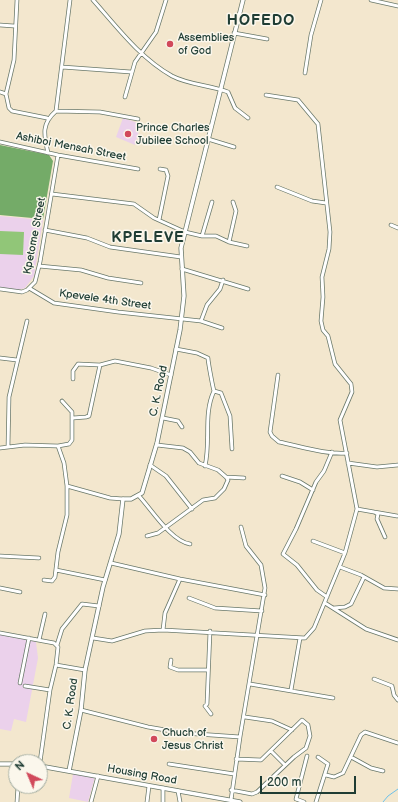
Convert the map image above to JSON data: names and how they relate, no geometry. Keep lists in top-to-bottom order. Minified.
{"streets":{"street":["Ashiboi Mensah Street","Kpetome Street","Kpevele 4th Street","C. K. Road","Housing Road"]},"crossings":[["Ashiboi Mensah Street","Kpetome Street"],["Kpetome Street","Kpevele 4th Street"],["Kpevele 4th Street","C. K. Road"],["C. K. Road","Housing Road"]],"districts":["HOFEDO","KPELEVE"],"places":["Assemblies of God","Prince Charles Jubilee School","Chuch of Jesus Christ"],"scale_bar":"200 m","north":"top left"}
